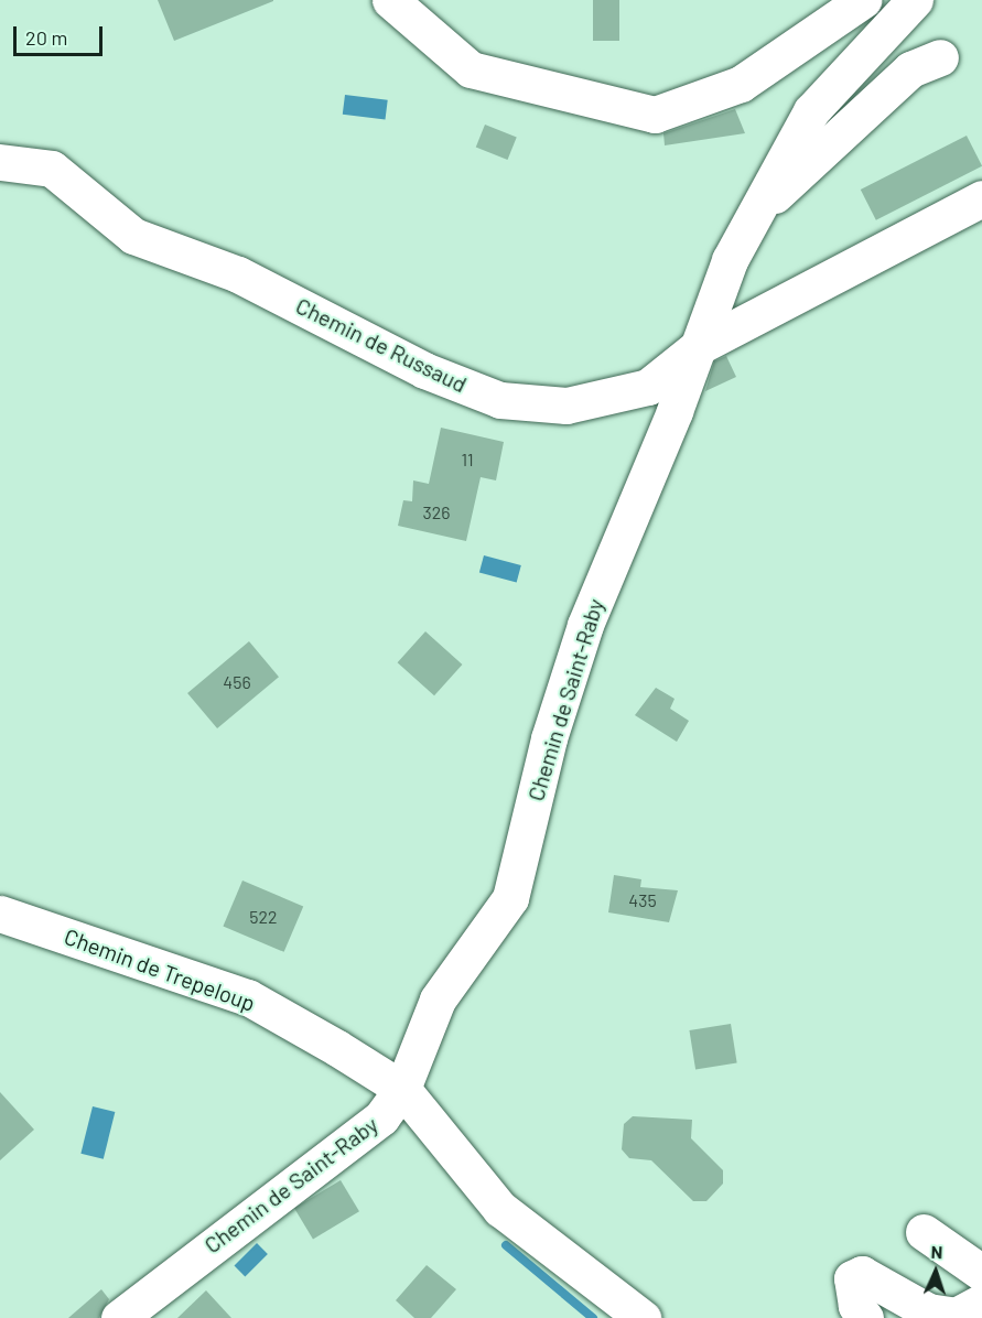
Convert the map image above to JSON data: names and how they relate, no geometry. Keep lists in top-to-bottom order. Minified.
{"streets":{"street":["Chemin de Russaud","Chemin de Saint-Raby","Chemin de Trepeloup"]},"crossings":[["Chemin de Russaud","Chemin de Saint-Raby"],["Chemin de Saint-Raby","Chemin de Trepeloup"]],"house_numbers":["11","326","456","435","522"],"scale_bar":"20 m","north":"top"}
